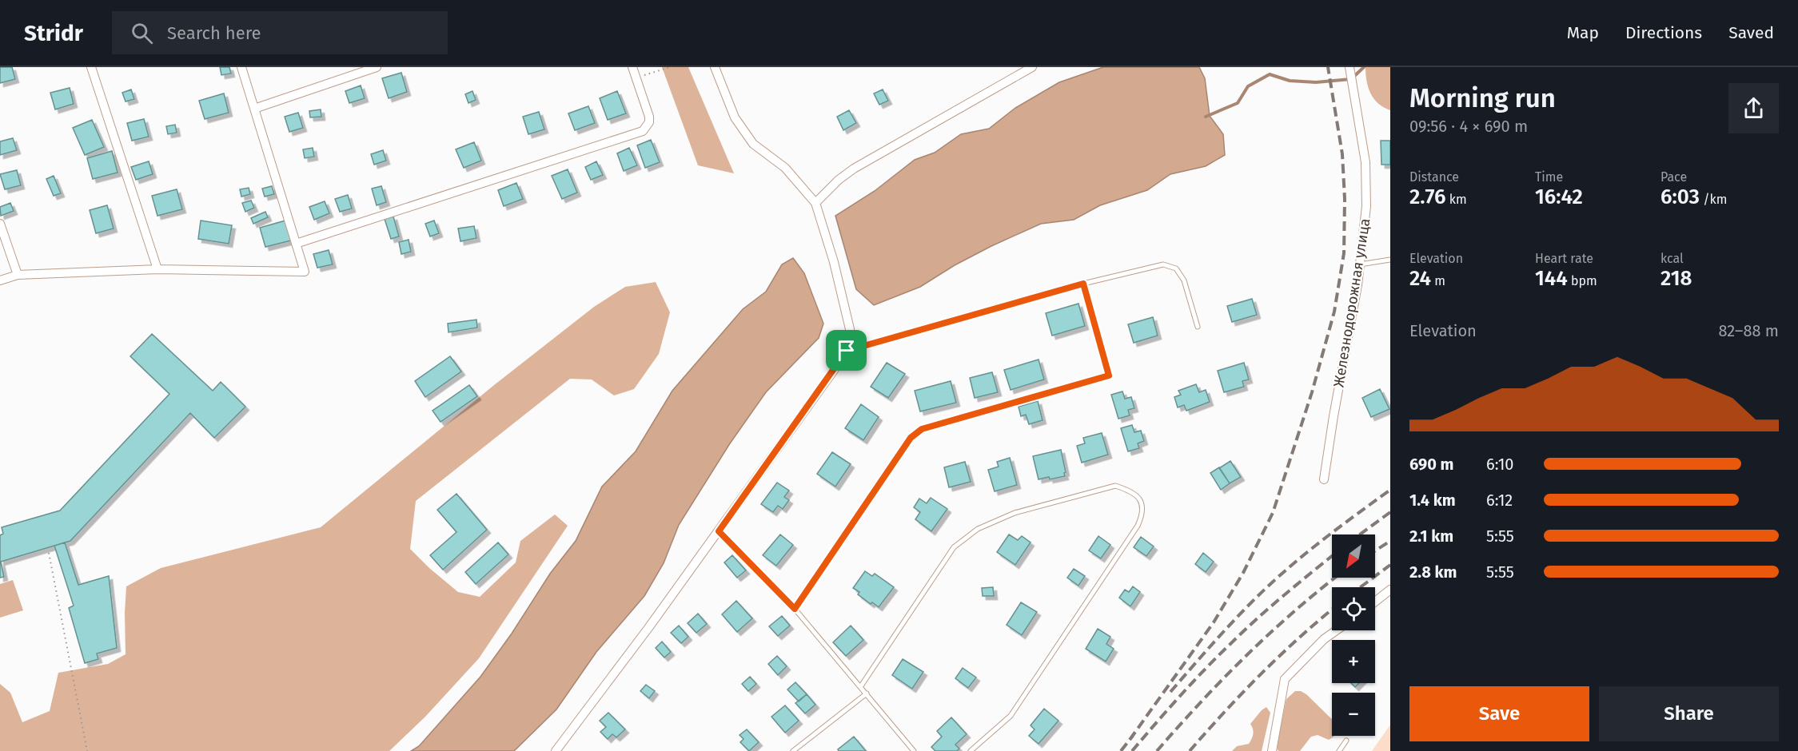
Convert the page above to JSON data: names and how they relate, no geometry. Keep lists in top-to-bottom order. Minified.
{"streets":{"street":["Железнодорожная улица"]},"north":"bottom left","page":{"header":"Stridr","search":"Search here","nav":["Map","Directions","Saved"],"heading":["Morning run","09:56 · 4 × 690 m"],"stats":[["Distance","2.76 km"],["Time","16:42"],["Pace","6:03 /km"],["Elevation","24 m"],["Heart rate","144 bpm"],["kcal","218"]],"chart":["Elevation","82–88 m"],"list":[{"name":"690 m","note":"6:10"},{"name":"1.4 km","note":"6:12"},{"name":"2.1 km","note":"5:55"},{"name":"2.8 km","note":"5:55"}],"map_buttons":["+","−"],"buttons":["Save","Share"]}}
